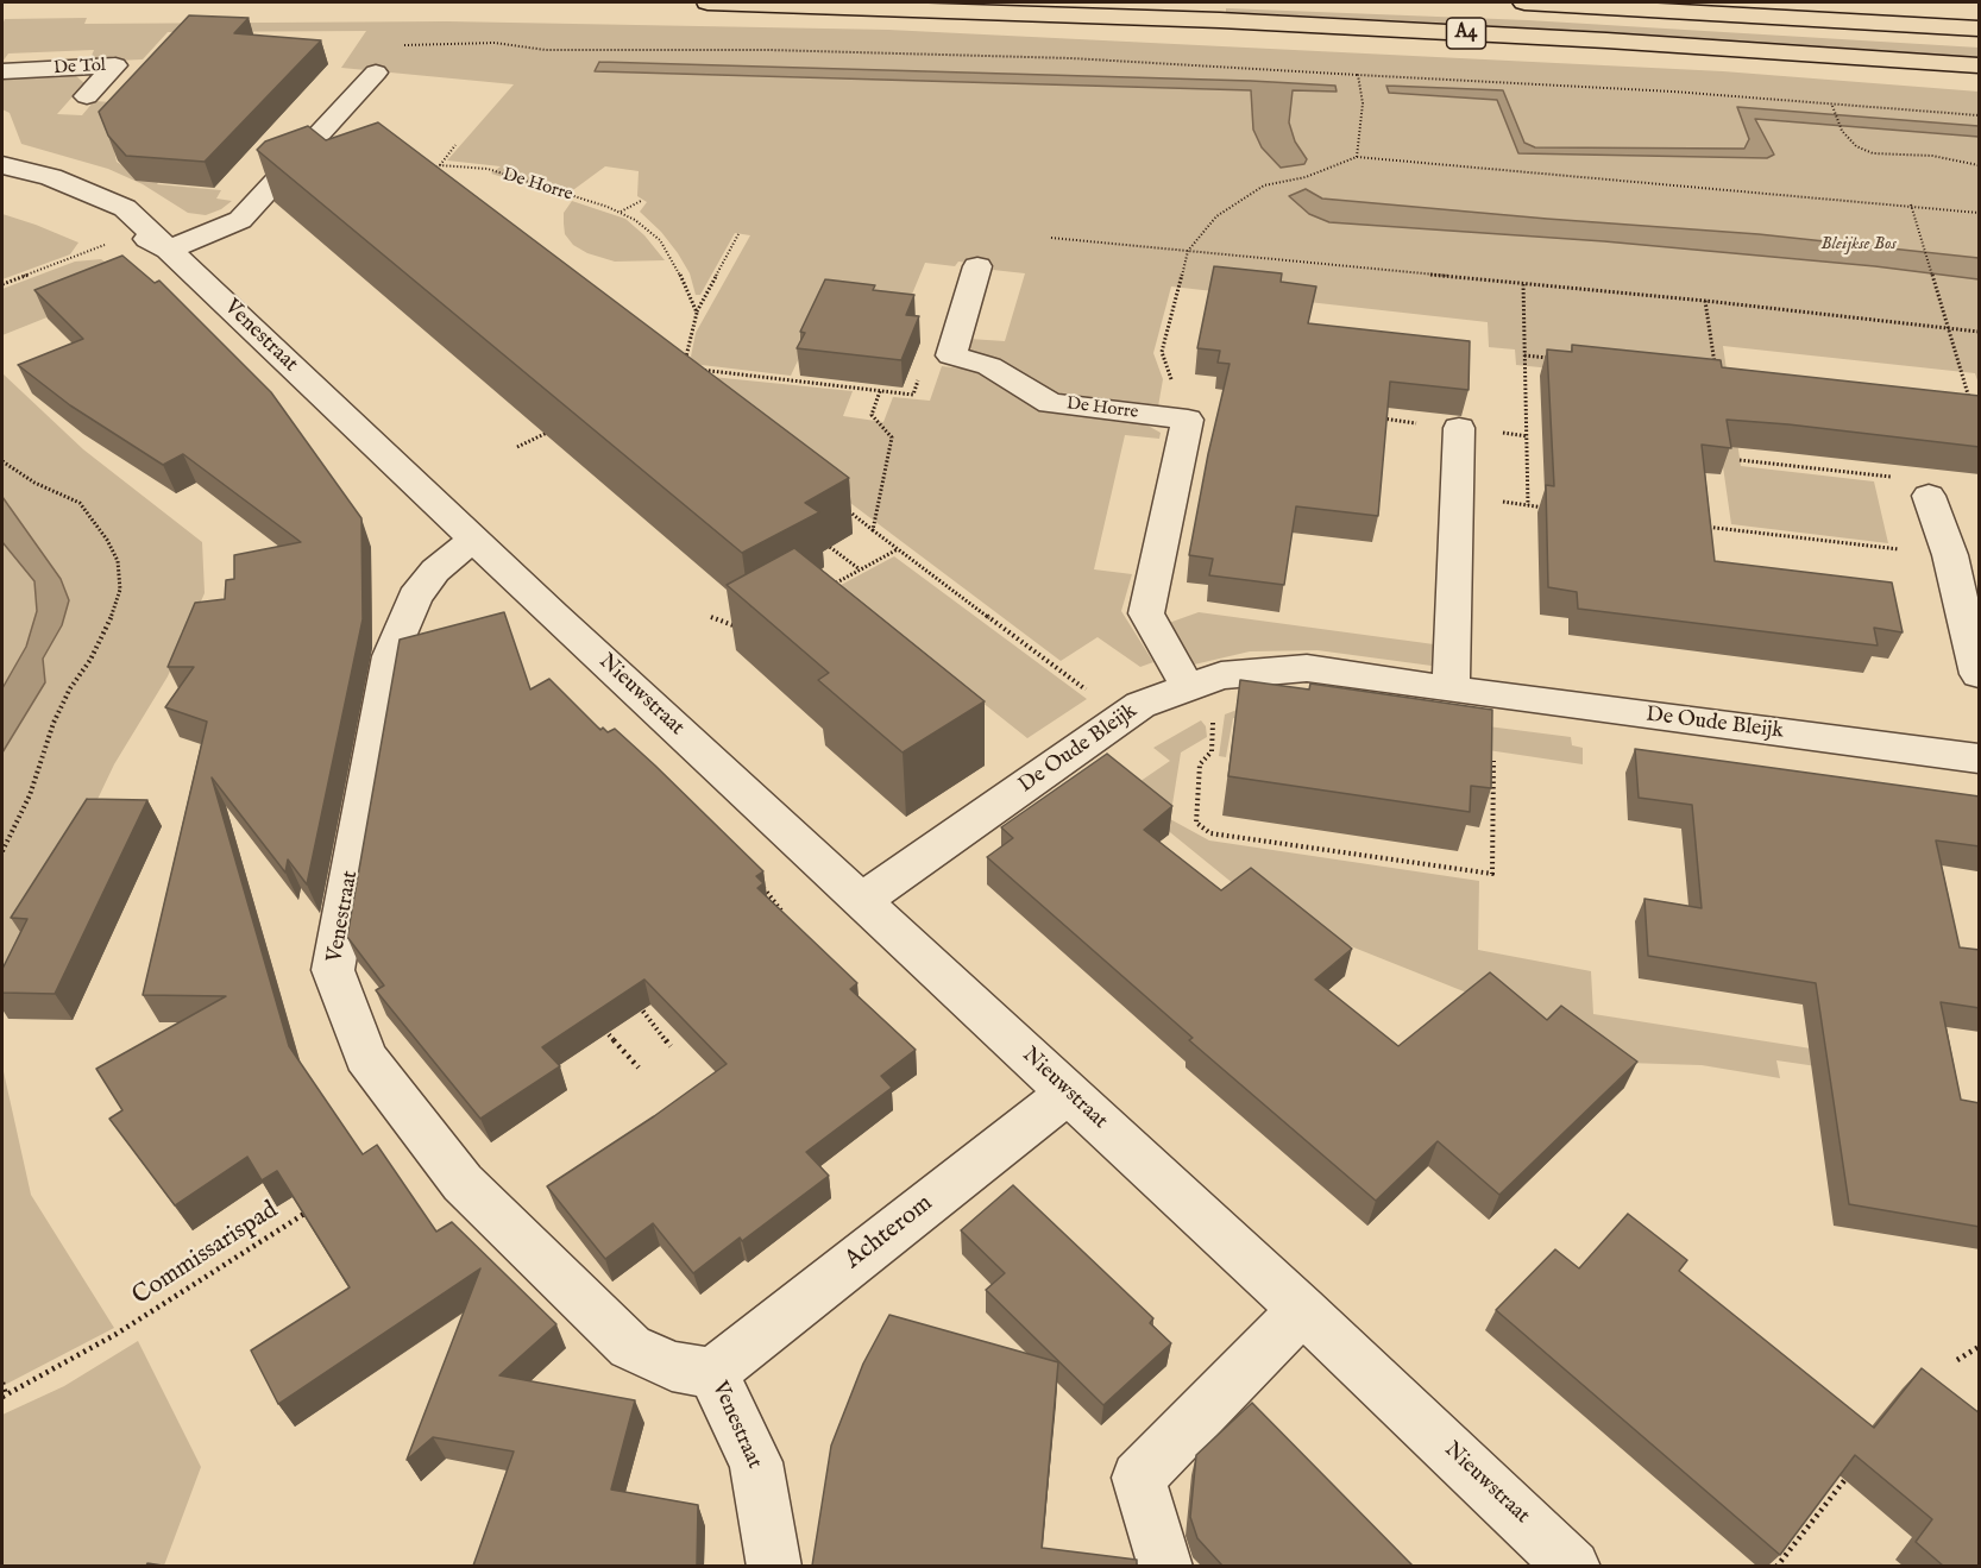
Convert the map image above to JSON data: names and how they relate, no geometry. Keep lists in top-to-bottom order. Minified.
{"streets":{"highway":["A4"],"street":["De Tol","De Horre","Venestraat","Nieuwstraat","De Oude Bleijk","Achterom"],"path":["Commissarispad"]},"crossings":[["Venestraat","Nieuwstraat"],["Venestraat","Achterom"],["Nieuwstraat","De Oude Bleijk"],["Nieuwstraat","Achterom"]],"parks":["Bleijkse Bos"]}
